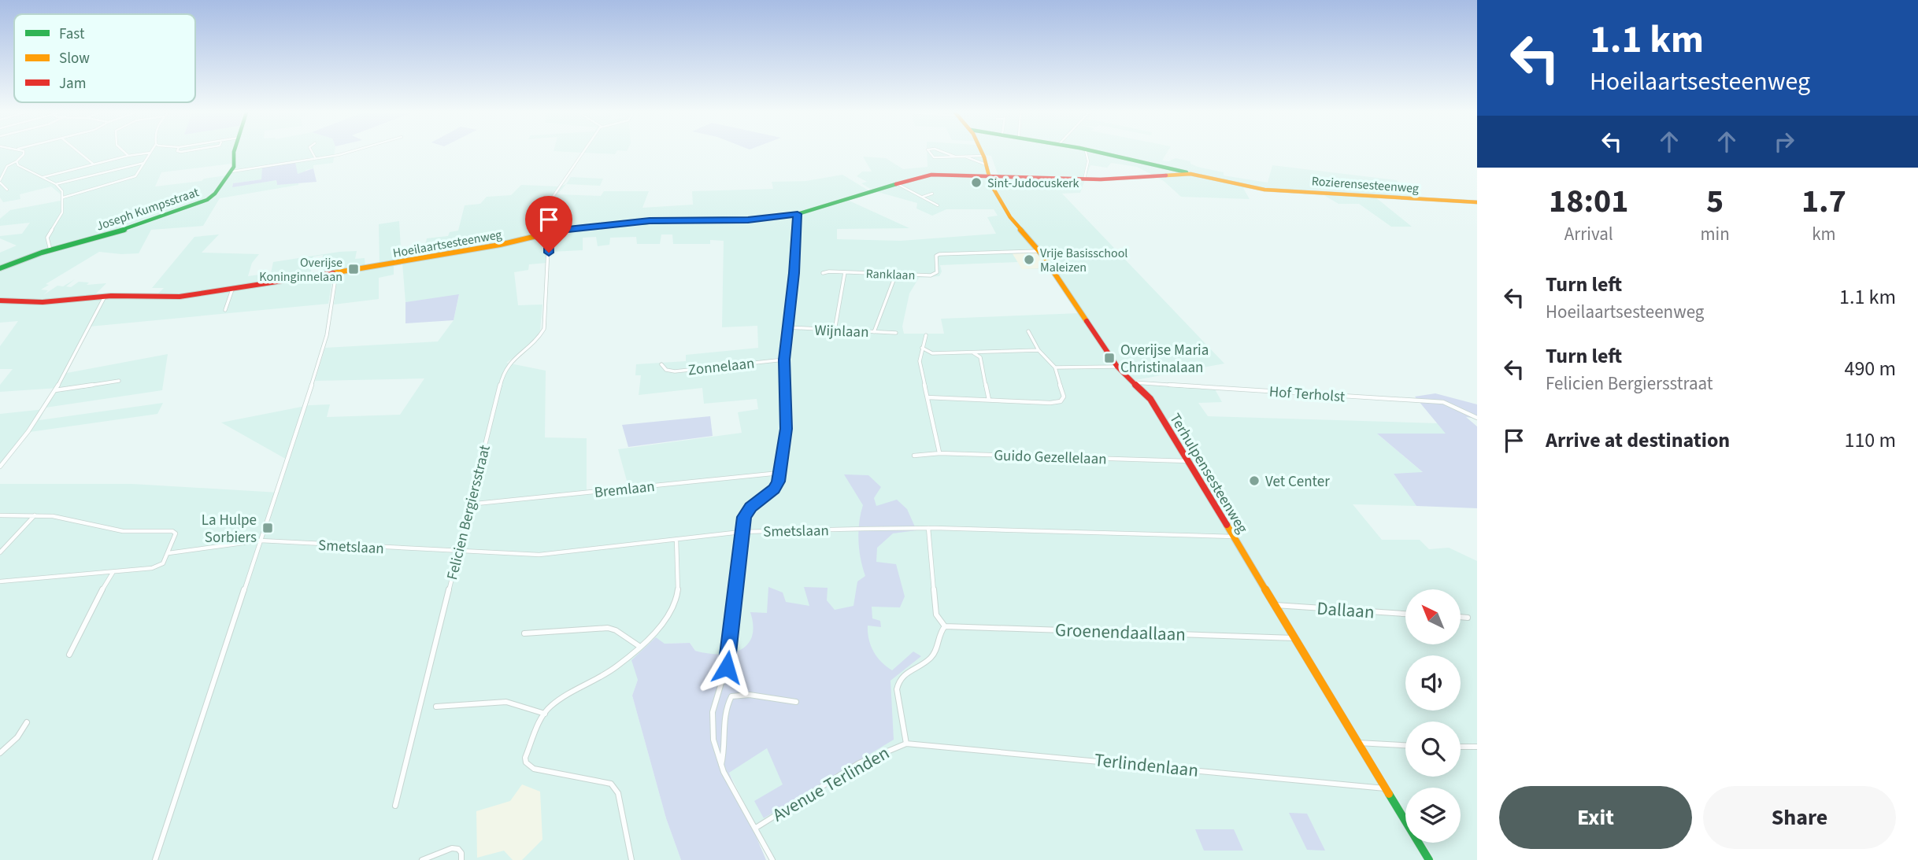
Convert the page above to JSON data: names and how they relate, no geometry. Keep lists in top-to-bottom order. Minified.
{"streets":{"street":["Rozierensesteenweg","Joseph Kumpsstraat","Hoeilaartsesteenweg","Ranklaan","Wijnlaan","Zonnelaan","Hof Terholst","Guido Gezellelaan","Terhulpensesteenweg","Bremlaan","Felicien Bergiersstraat","Smetslaan","Dallaan","Groenendaallaan","Terlindenlaan","Avenue Terlinden"]},"crossings":[["Rozierensesteenweg","Hoeilaartsesteenweg"],["Rozierensesteenweg","Terhulpensesteenweg"],["Hoeilaartsesteenweg","Terhulpensesteenweg"],["Hoeilaartsesteenweg","Felicien Bergiersstraat"],["Ranklaan","Terhulpensesteenweg"],["Hof Terholst","Terhulpensesteenweg"],["Guido Gezellelaan","Terhulpensesteenweg"],["Terhulpensesteenweg","Smetslaan"],["Terhulpensesteenweg","Dallaan"],["Terhulpensesteenweg","Groenendaallaan"],["Terhulpensesteenweg","Terlindenlaan"],["Bremlaan","Felicien Bergiersstraat"],["Felicien Bergiersstraat","Smetslaan"],["Terlindenlaan","Avenue Terlinden"]],"places":{"other":["Sint-Judocuskerk","Vrije Basisschool Maleizen","Vet Center"],"transit":["Overijse Koninginnelaan","Overijse Maria Christinalaan","La Hulpe Sorbiers"]},"legend":["Fast","Slow","Jam"],"north":"top left","page":{"turn":["1.1 km","Hoeilaartsesteenweg"],"eta":["18:01","Arrival","5","min","1.7","km"],"list":[{"name":"Turn left","note":"Hoeilaartsesteenweg","value":"1.1 km"},{"name":"Turn left","note":"Felicien Bergiersstraat","value":"490 m"},{"name":"Arrive at destination","value":"110 m"}],"buttons":["Exit","Share"]}}
